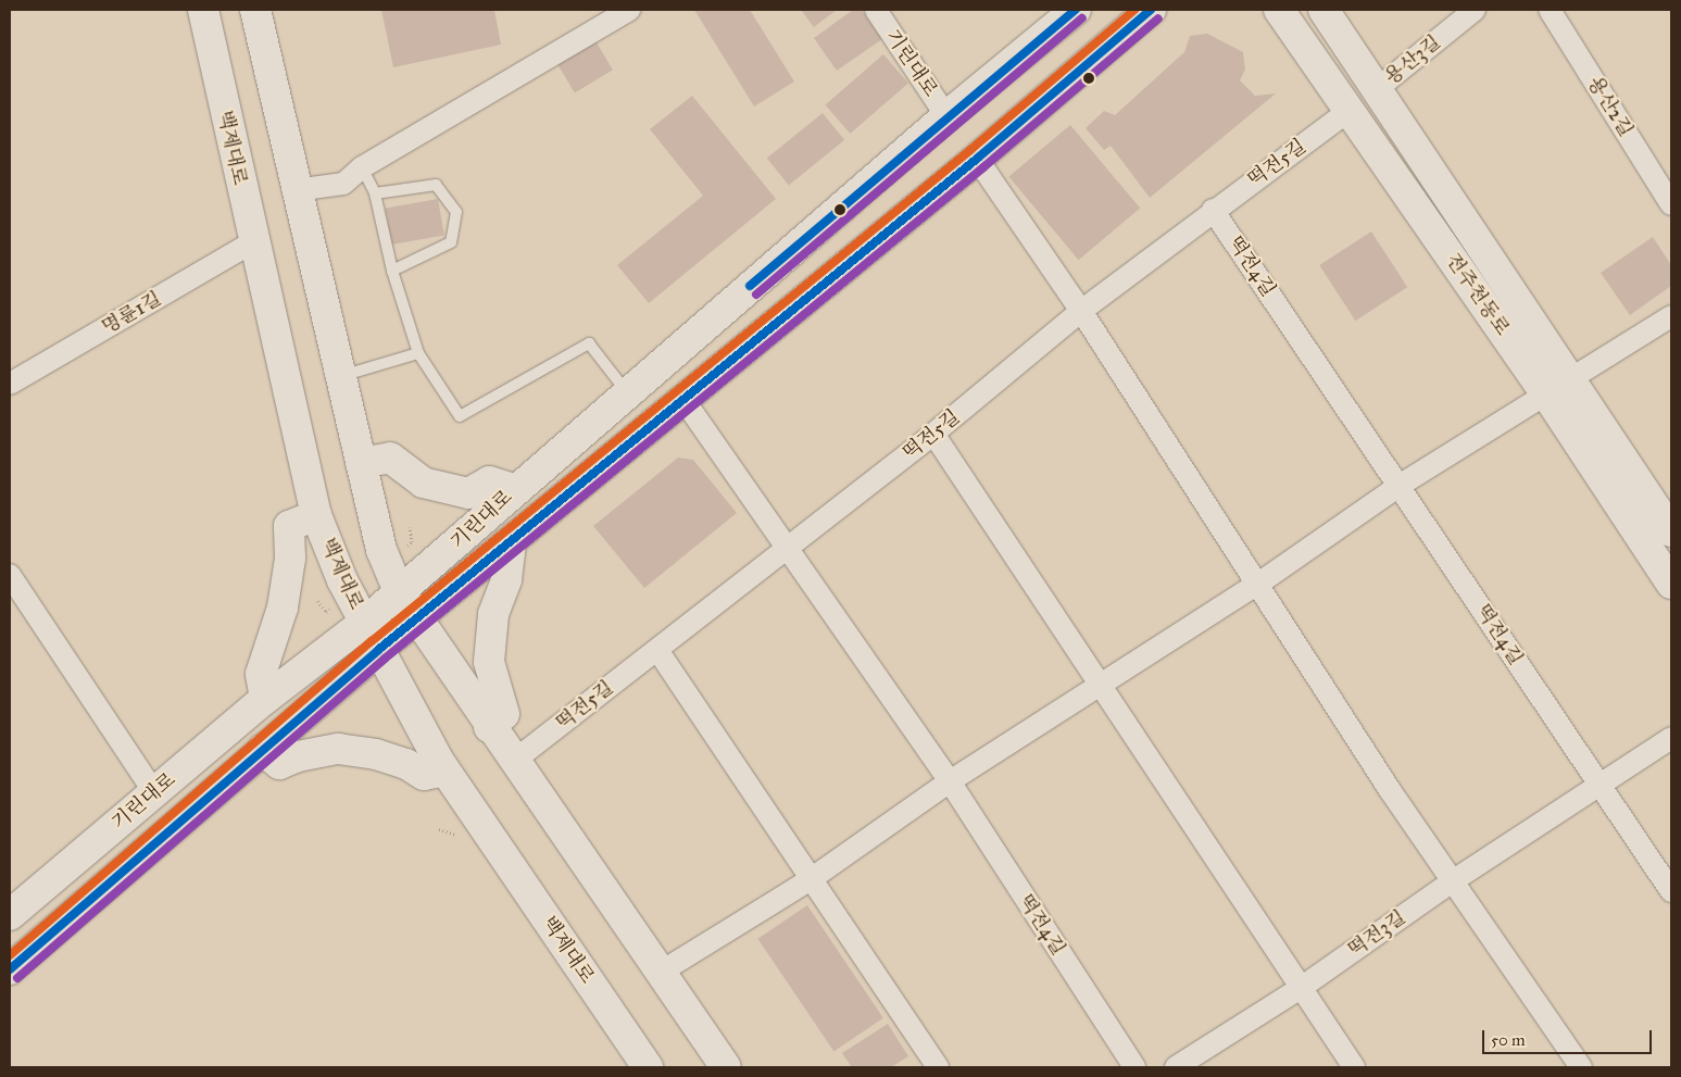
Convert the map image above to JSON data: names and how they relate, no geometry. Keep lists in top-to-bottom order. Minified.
{"streets":{"street":["용산3길","기린대로","용산2길","백제대로","떡전5길","떡전4길","전주천동로","명륜1길","떡전3길"]},"crossings":[["용산3길","전주천동로"],["기린대로","백제대로"],["기린대로","떡전4길"],["백제대로","명륜1길"],["떡전5길","떡전4길"],["떡전5길","전주천동로"],["떡전4길","떡전3길"]],"scale_bar":"50 m"}
